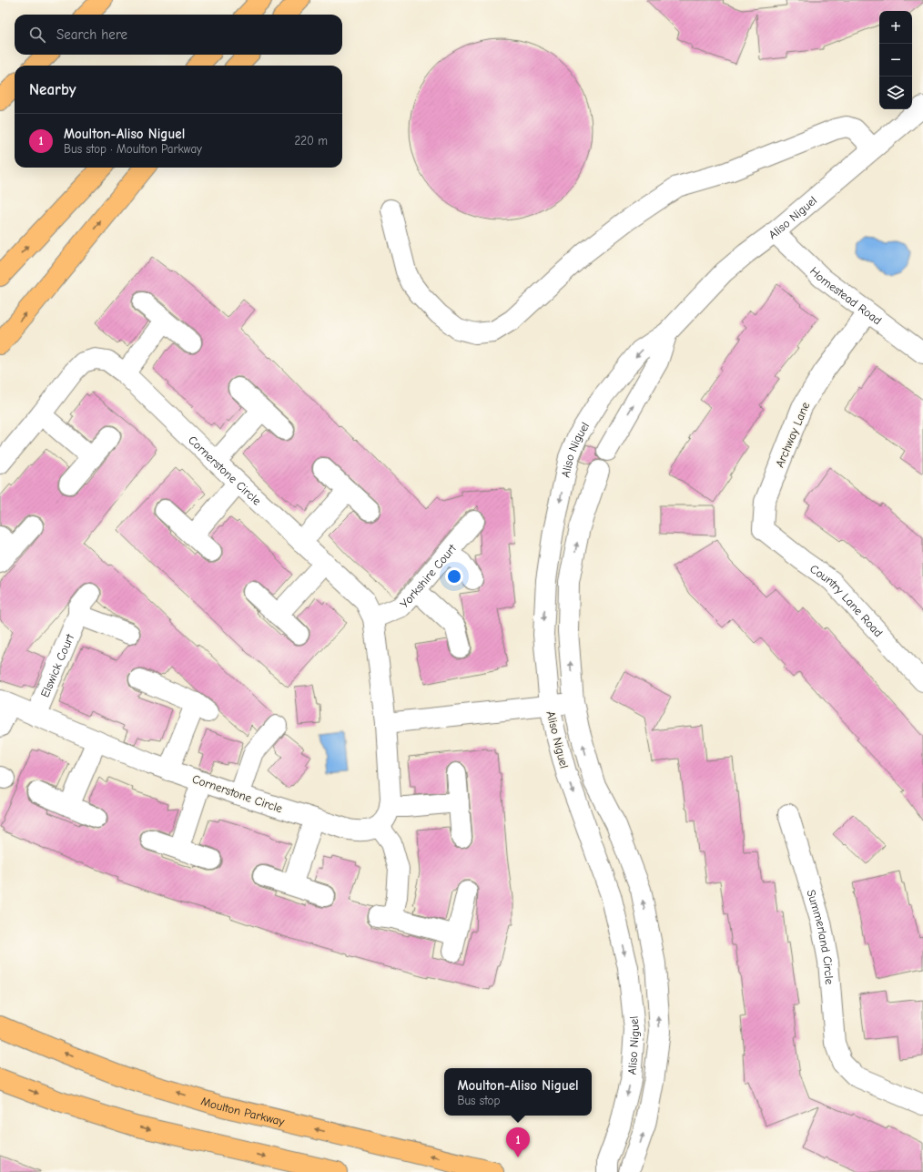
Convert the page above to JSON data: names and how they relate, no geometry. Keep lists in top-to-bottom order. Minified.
{"streets":{"main road":["Moulton Parkway"],"street":["Aliso Niguel","Homestead Road","Archway Lane","Cornerstone Circle","Yorkshire Court","Country Lane Road","Elswick Court","Summerland Circle"]},"crossings":[["Aliso Niguel","Homestead Road"],["Homestead Road","Archway Lane"],["Archway Lane","Country Lane Road"],["Cornerstone Circle","Yorkshire Court"],["Cornerstone Circle","Elswick Court"]],"page":{"map_buttons":["+","−"],"search":"Search here","heading":"Nearby","list":[{"mark":"1","name":"Moulton-Aliso Niguel","note":"Bus stop · Moulton Parkway","value":"220 m"}],"popup":["Moulton-Aliso Niguel","Bus stop"],"pins":"1"}}
